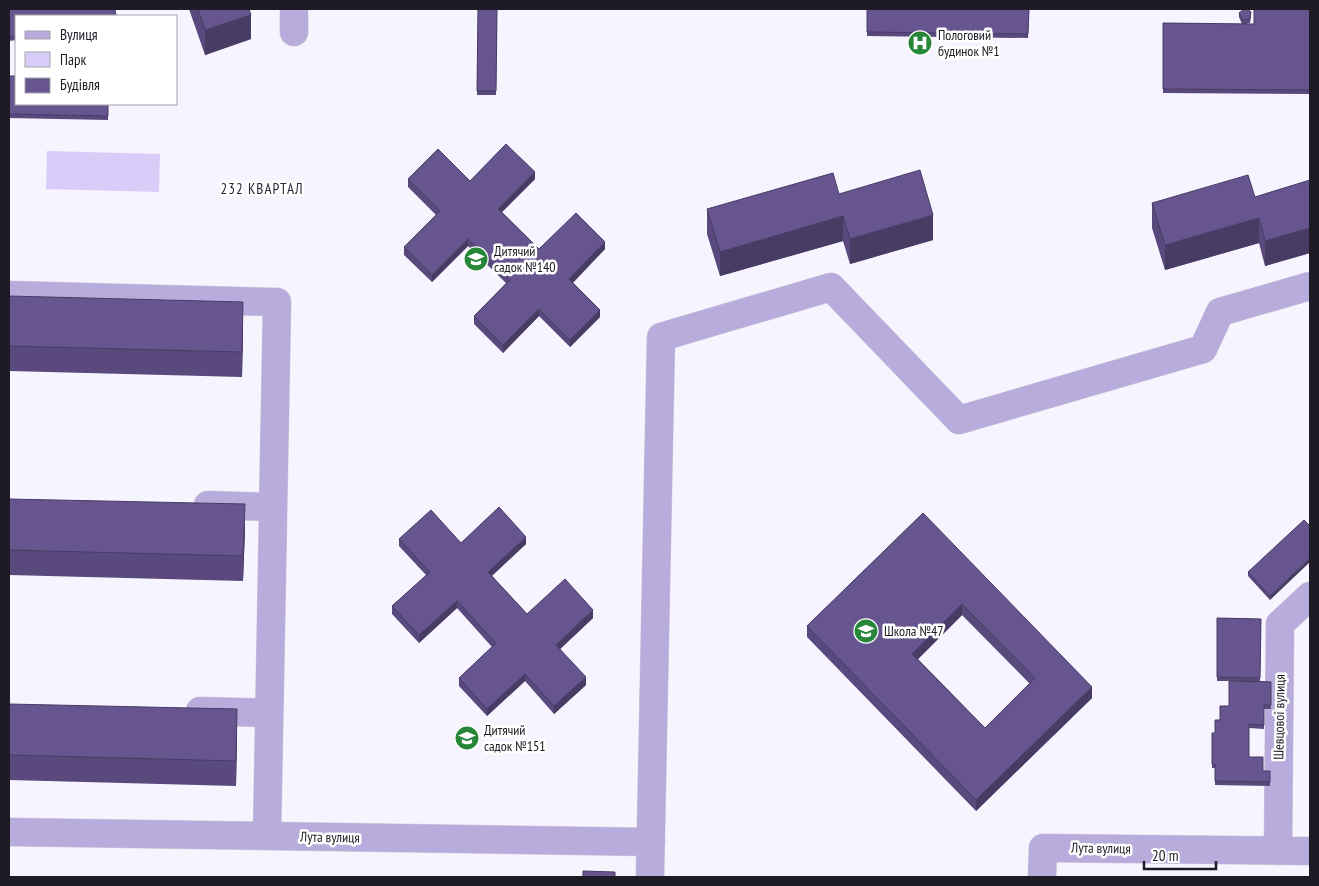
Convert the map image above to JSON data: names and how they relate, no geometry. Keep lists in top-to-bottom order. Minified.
{"streets":{"street":["Шевцової вулиця","Лута вулиця"]},"crossings":[["Шевцової вулиця","Лута вулиця"]],"districts":["232 КВАРТАЛ"],"places":{"hospital":["Пологовий будинок №1"],"school or university":["Дитячий садок №140","Школа №47","Дитячий садок №151"]},"legend":["Вулиця","Парк","Будівля"],"scale_bar":"20 m"}
